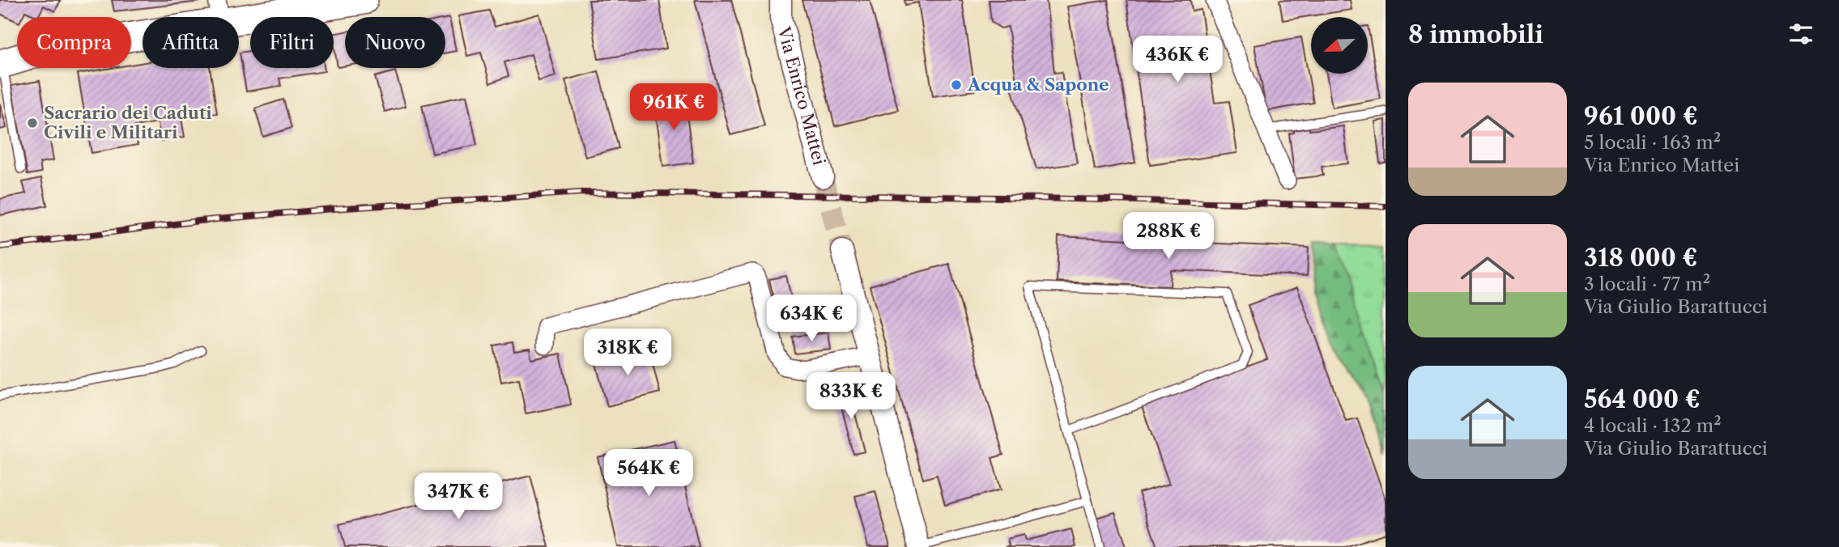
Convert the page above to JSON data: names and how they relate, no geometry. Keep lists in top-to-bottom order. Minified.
{"streets":{"street":["Via Enrico Mattei"]},"places":["Acqua & Sapone","Sacrario dei Caduti Civili e Militari"],"north":"left","page":{"heading":"8 immobili","chip":["Compra","Affitta","Filtri","Nuovo"],"price":["436K €","961K €","288K €","634K €","318K €","833K €","564K €","347K €"],"list":[{"name":"961 000 €","note":"5 locali · 163 m² · Via Enrico Mattei"},{"name":"318 000 €","note":"3 locali · 77 m² · Via Giulio Barattucci"},{"name":"564 000 €","note":"4 locali · 132 m² · Via Giulio Barattucci"}]}}
